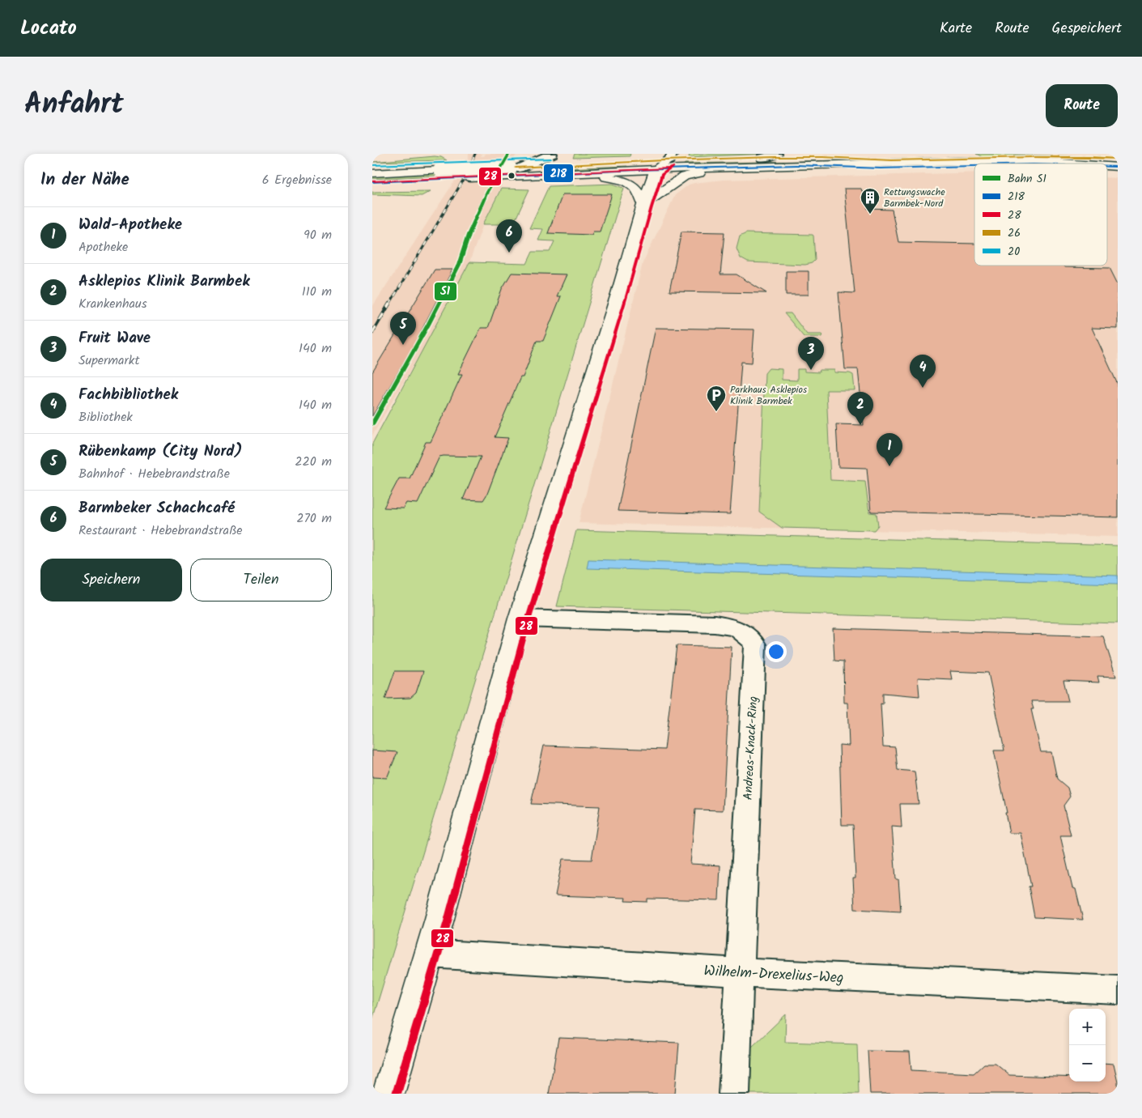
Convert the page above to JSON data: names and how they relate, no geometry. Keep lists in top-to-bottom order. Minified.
{"streets":{"street":["Andreas-Knack-Ring","Wilhelm-Drexelius-Weg"]},"crossings":[["Andreas-Knack-Ring","Wilhelm-Drexelius-Weg"]],"places":{"building":["Rettungswache Barmbek-Nord"],"parking":["Parkhaus Asklepios Klinik Barmbek"]},"lines":["rail line S1","transit line 26","transit line 20","transit line 218","transit line 28"],"legend":["Bahn S1","218","28","26","20"],"page":{"header":"Locato","nav":["Karte","Route","Gespeichert"],"title":"Anfahrt","buttons":["Route",["Speichern","Teilen"]],"heading":["In der Nähe","6 Ergebnisse"],"list":[{"mark":"1","name":"Wald-Apotheke","note":"Apotheke","value":"90 m"},{"mark":"2","name":"Asklepios Klinik Barmbek","note":"Krankenhaus","value":"110 m"},{"mark":"3","name":"Fruit Wave","note":"Supermarkt","value":"140 m"},{"mark":"4","name":"Fachbibliothek","note":"Bibliothek","value":"140 m"},{"mark":"5","name":"Rübenkamp (City Nord)","note":"Bahnhof · Hebebrandstraße","value":"220 m"},{"mark":"6","name":"Barmbeker Schachcafé","note":"Restaurant · Hebebrandstraße","value":"270 m"}],"pins":["6","5","3","4","2","1"],"map_buttons":["+","−"]}}
